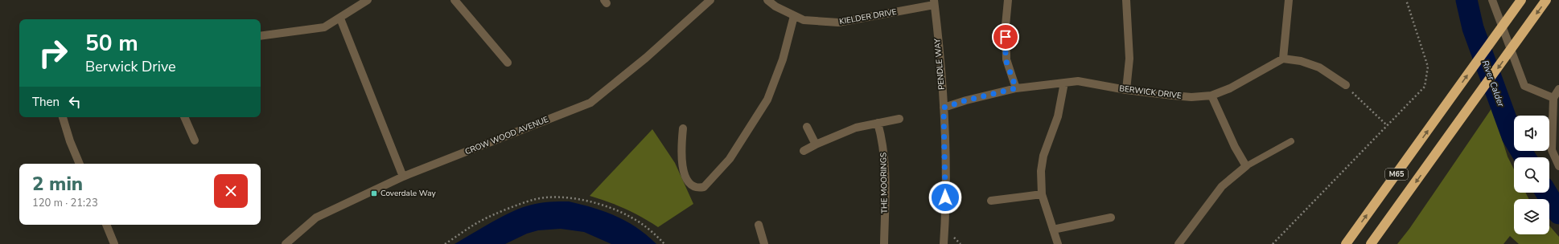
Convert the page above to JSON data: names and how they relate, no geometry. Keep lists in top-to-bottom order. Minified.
{"streets":{"highway":["M65"],"street":["KIELDER DRIVE","PENDLE WAY","BERWICK DRIVE","CROW WOOD AVENUE","THE MOORINGS"]},"crossings":[["KIELDER DRIVE","PENDLE WAY"],["PENDLE WAY","BERWICK DRIVE"]],"water":["River Calder"],"places":{"transit":["Coverdale Way"]},"page":{"turn":["50 m","Berwick Drive"],"then":"Then","heading":["2 min","120 m · 21:23"]}}
